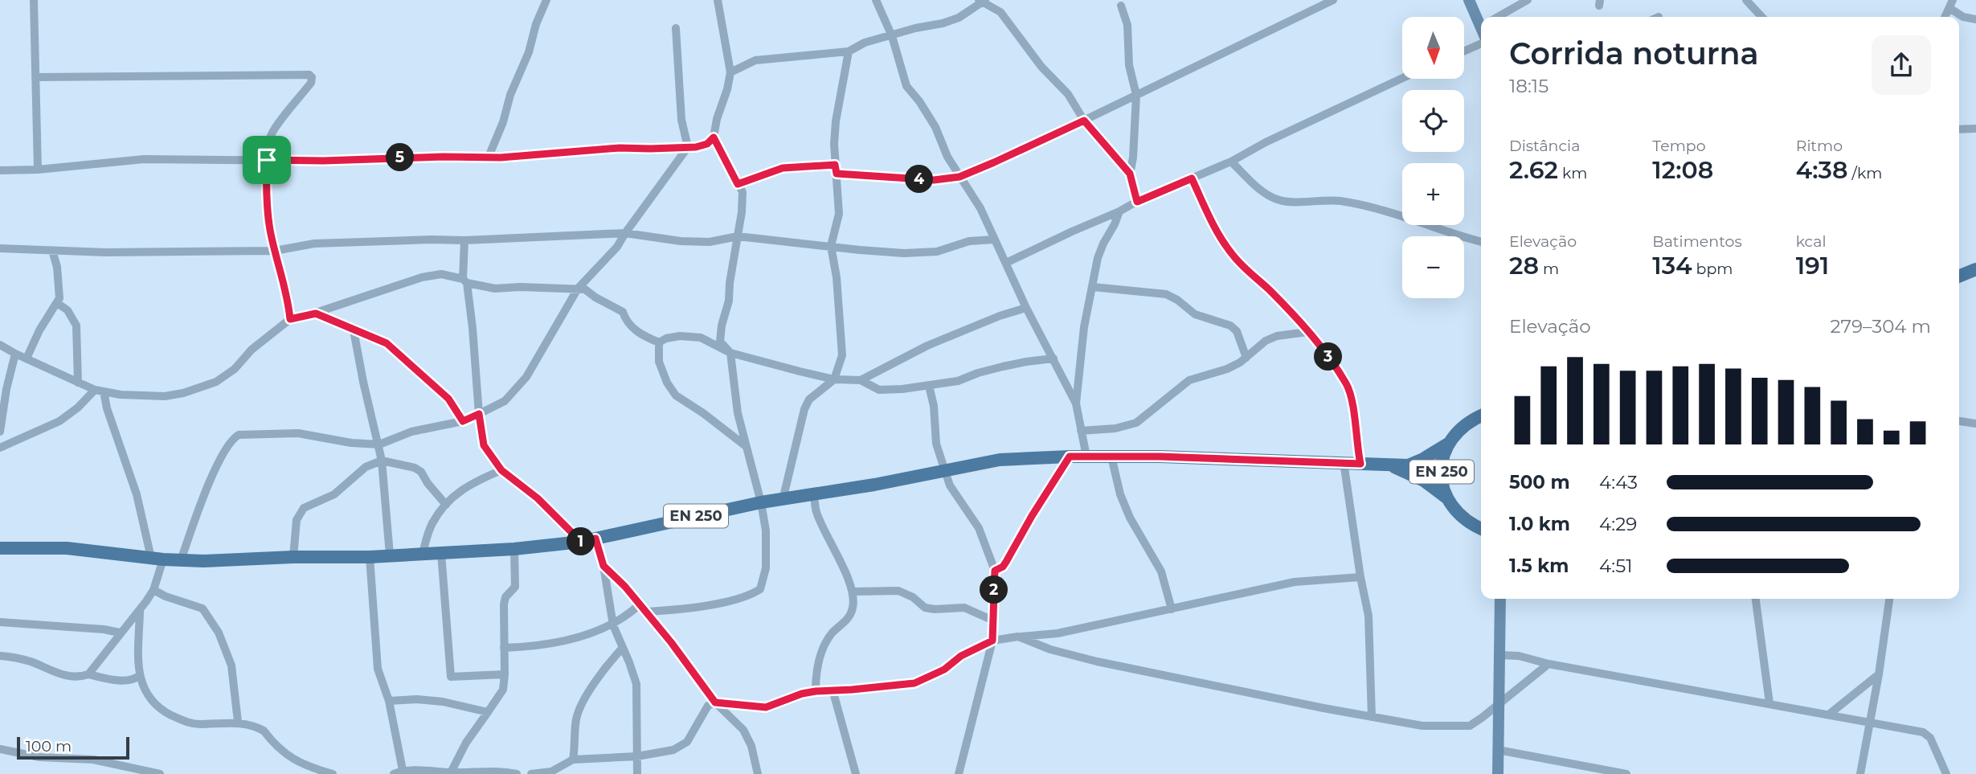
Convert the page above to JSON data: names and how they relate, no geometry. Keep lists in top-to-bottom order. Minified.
{"streets":{"main road":["EN 250"]},"scale_bar":"100 m","north":"bottom","page":{"map_buttons":["+","−"],"heading":["Corrida noturna","18:15"],"stats":[["Distância","2.62 km"],["Tempo","12:08"],["Ritmo","4:38 /km"],["Elevação","28 m"],["Batimentos","134 bpm"],["kcal","191"]],"pins":["5","4","3","1","2"],"chart":["Elevação","279–304 m"],"list":[{"name":"500 m","note":"4:43"},{"name":"1.0 km","note":"4:29"},{"name":"1.5 km","note":"4:51"}],"scale":"100 m"}}
